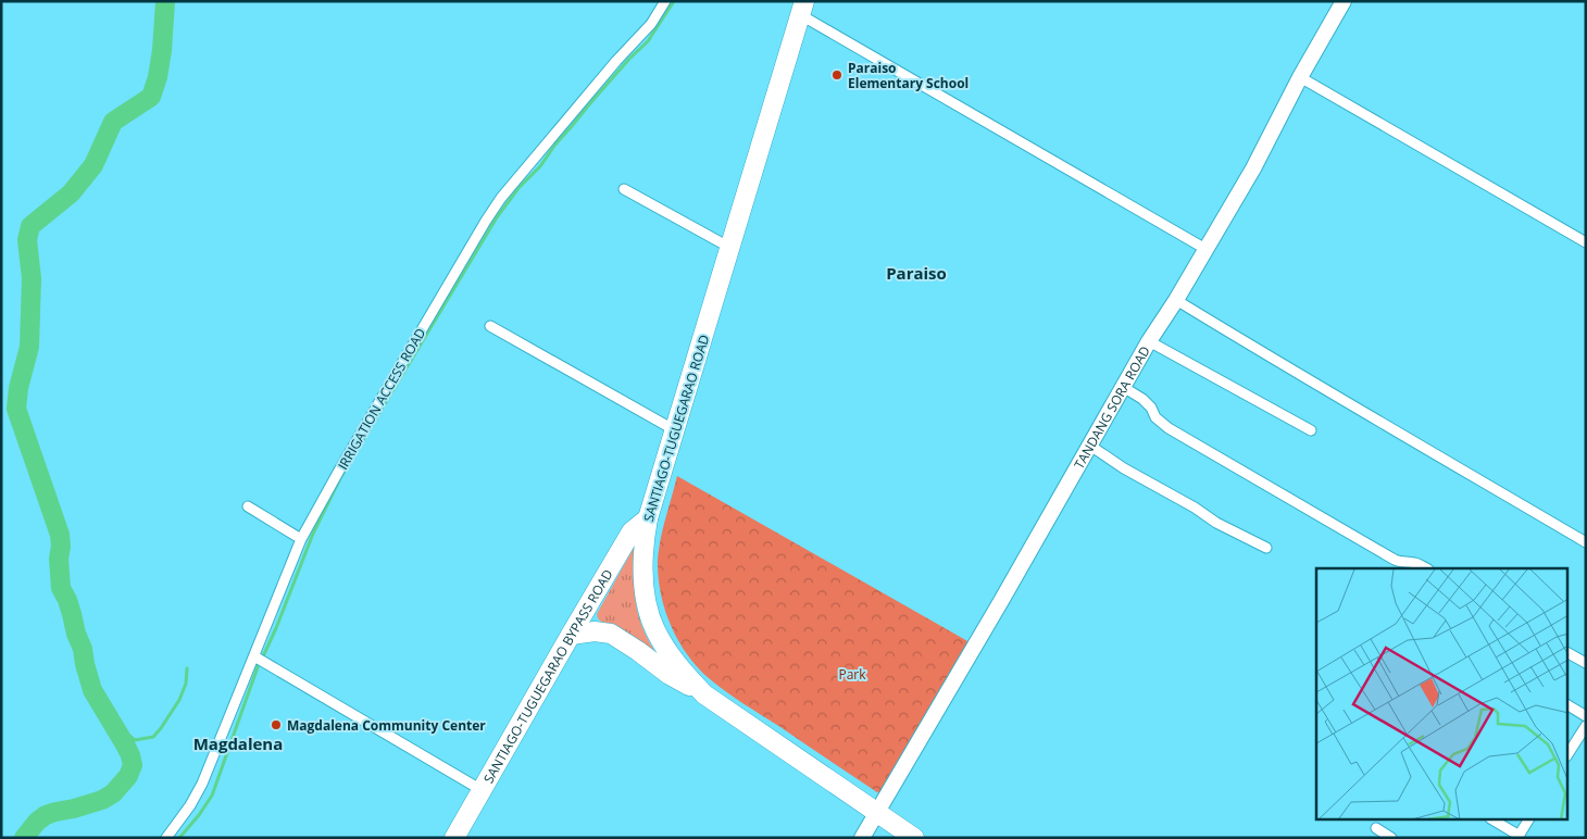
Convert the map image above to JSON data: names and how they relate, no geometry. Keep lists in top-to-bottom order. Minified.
{"streets":{"highway":["SANTIAGO-TUGUEGARAO ROAD","SANTIAGO-TUGUEGARAO BYPASS ROAD"],"street":["IRRIGATION ACCESS ROAD","TANDANG SORA ROAD"]},"crossings":[["TANDANG SORA ROAD","SANTIAGO-TUGUEGARAO ROAD"],["SANTIAGO-TUGUEGARAO ROAD","SANTIAGO-TUGUEGARAO BYPASS ROAD"]],"districts":["Paraiso","Magdalena"],"parks":["Park"],"places":["Paraiso Elementary School","Magdalena Community Center"]}
